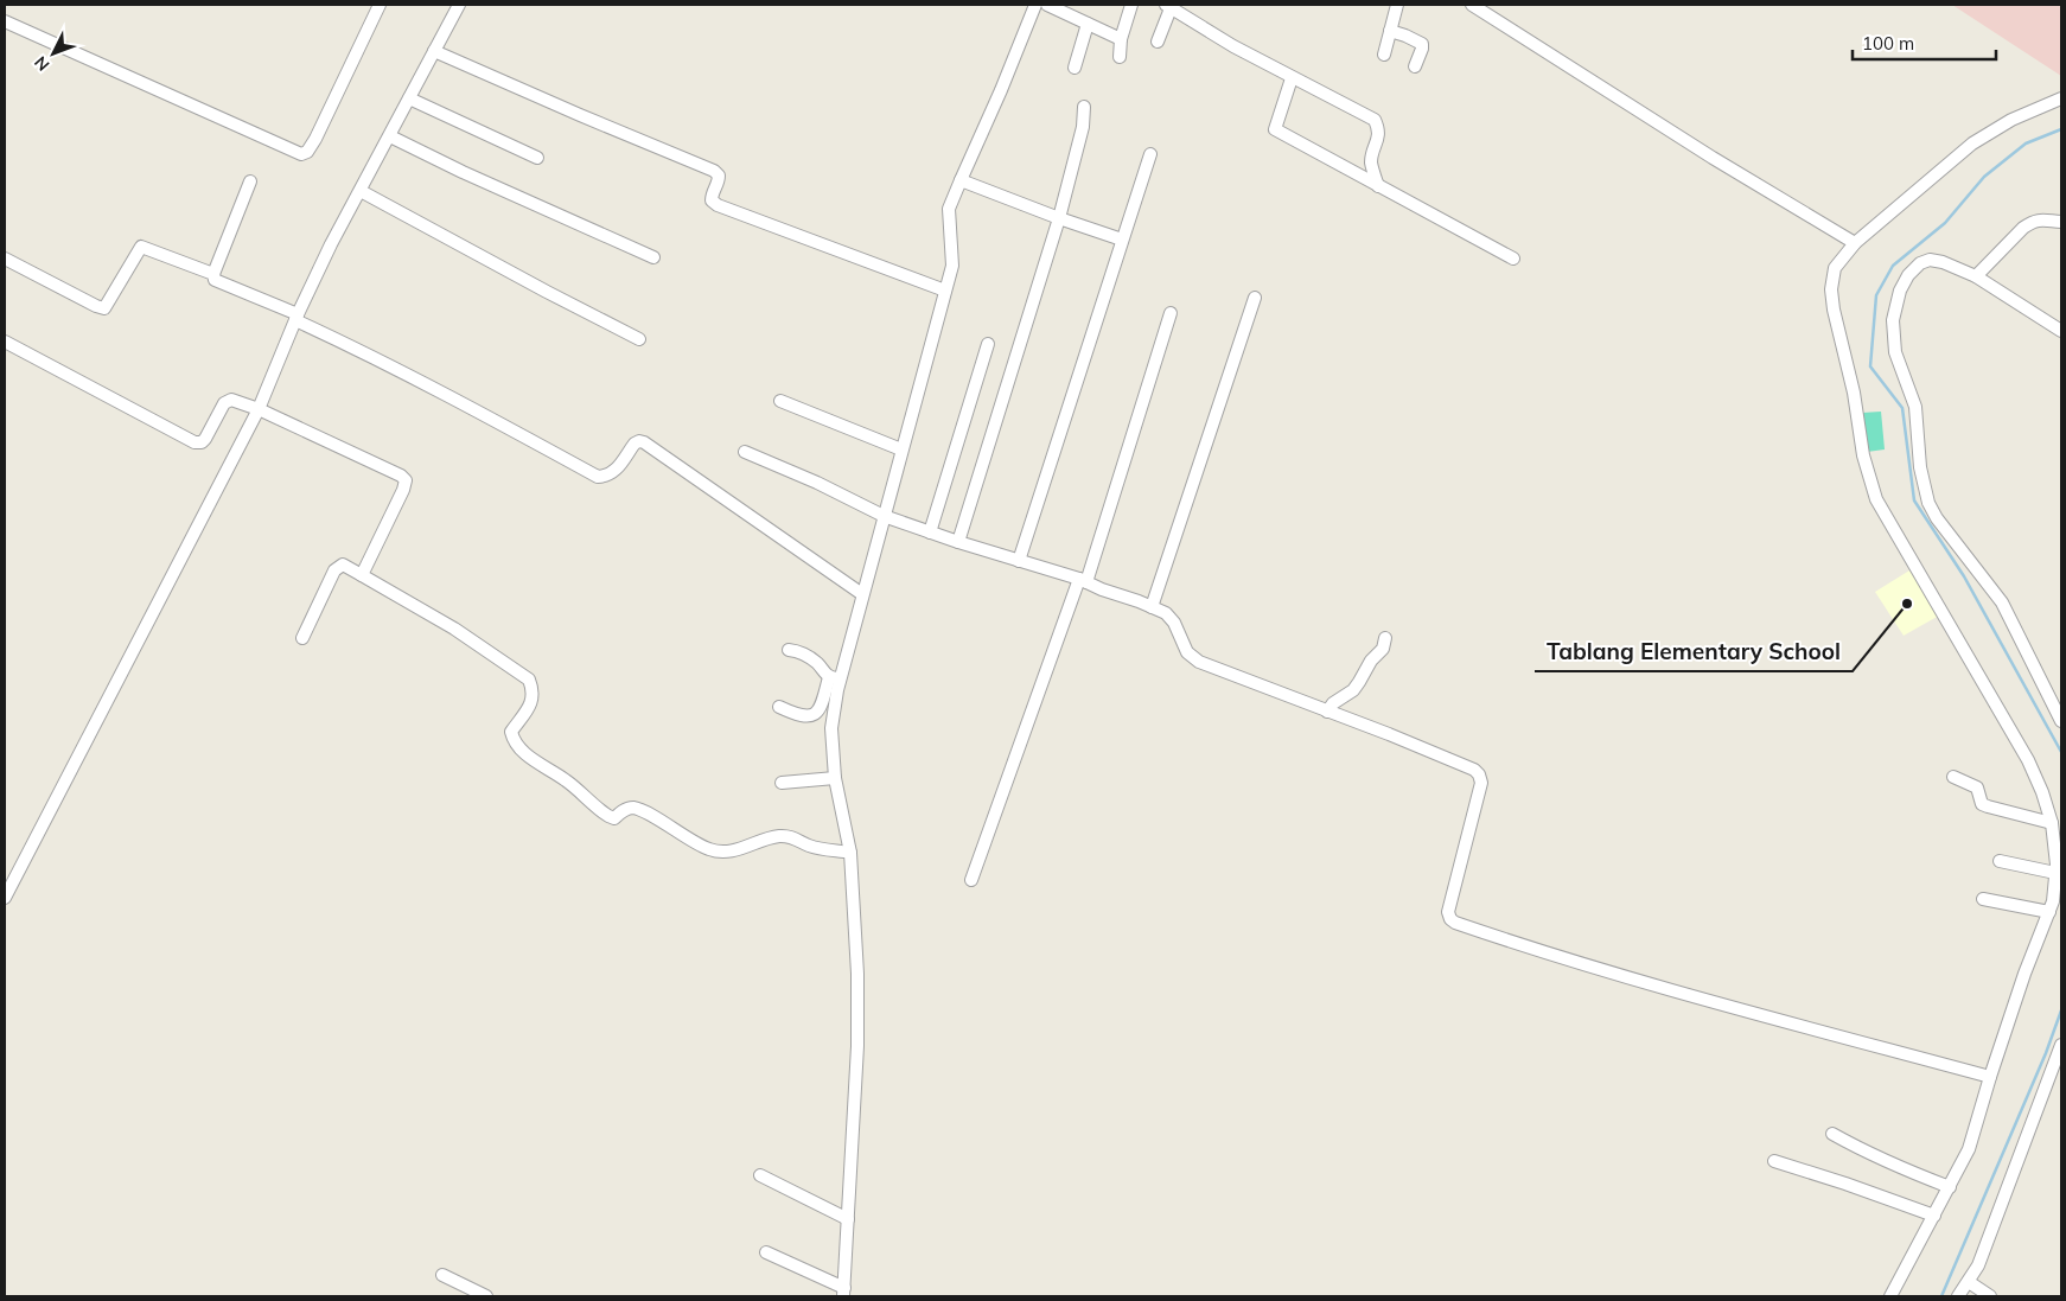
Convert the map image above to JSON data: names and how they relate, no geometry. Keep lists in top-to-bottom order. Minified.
{"places":["Tablang Elementary School"],"scale_bar":"100 m","north":"bottom left"}
